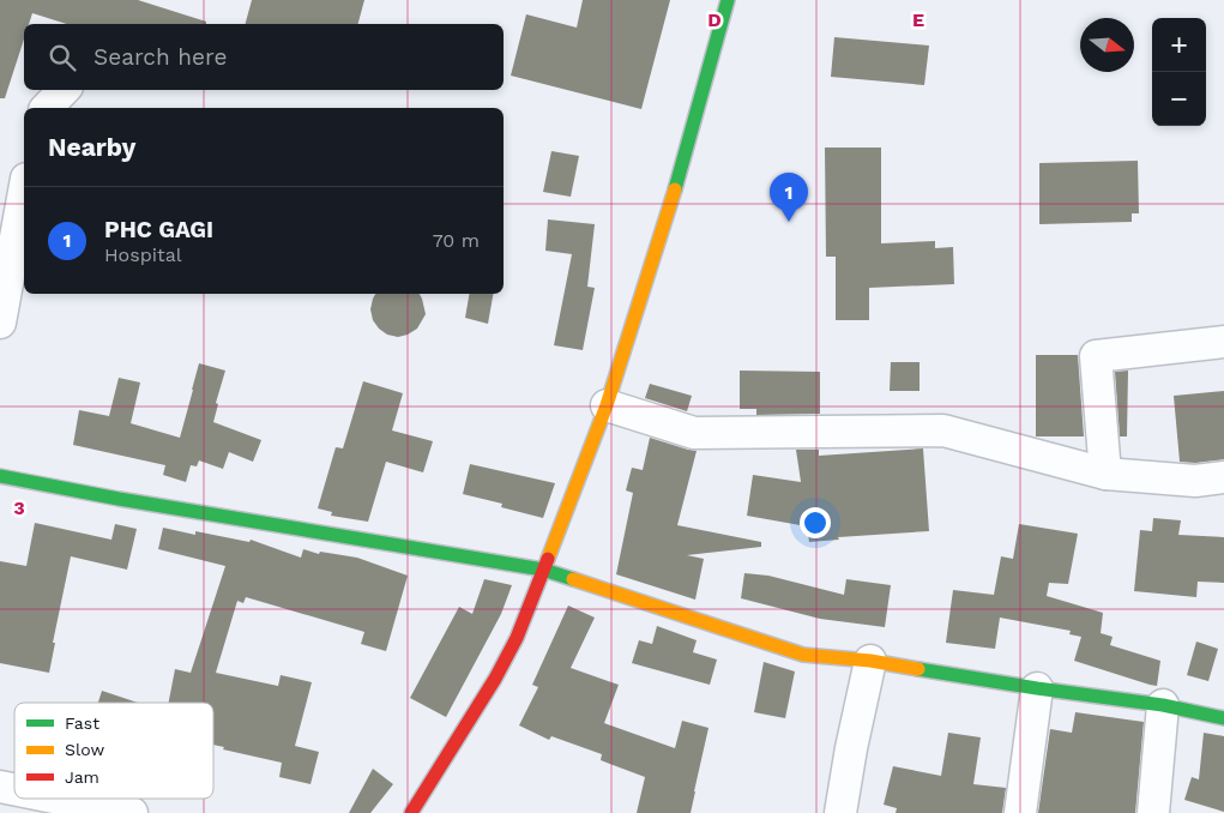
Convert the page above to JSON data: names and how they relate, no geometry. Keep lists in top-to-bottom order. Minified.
{"legend":["Fast","Slow","Jam"],"north":"right","page":{"map_buttons":["+","−"],"search":"Search here","heading":"Nearby","pins":"1","list":[{"mark":"1","name":"PHC GAGI","note":"Hospital","value":"70 m"}]},"grid":{"columns":["D","E"],"rows":["3"]}}
